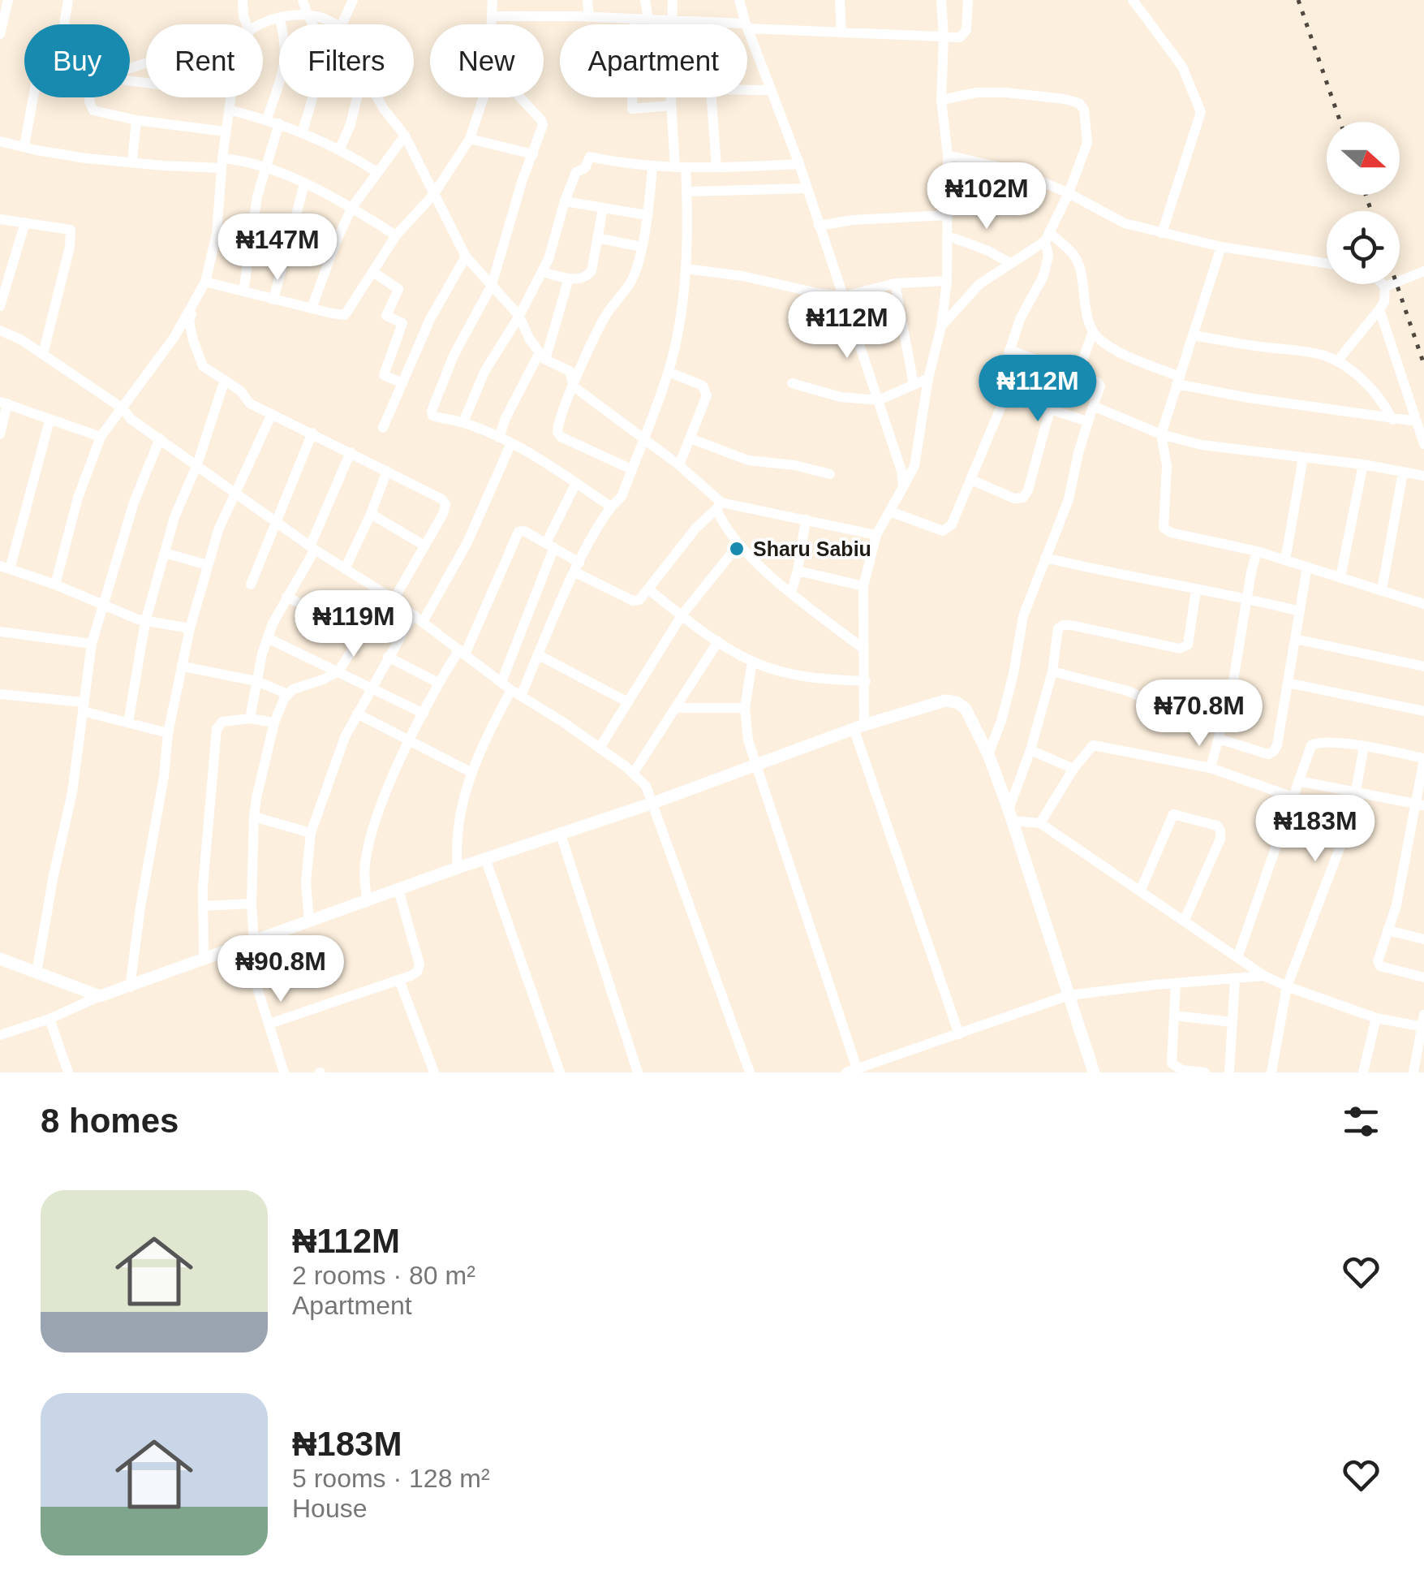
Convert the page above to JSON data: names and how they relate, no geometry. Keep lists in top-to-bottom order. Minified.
{"places":["Sharu Sabiu"],"north":"right","page":{"chip":["Buy","Rent","Filters","New","Apartment"],"price":["₦102M","₦147M","₦112M","₦112M","₦119M","₦70.8M","₦183M","₦90.8M"],"heading":"8 homes","list":[{"name":"₦112M","note":"2 rooms · 80 m² · Apartment"},{"name":"₦183M","note":"5 rooms · 128 m² · House"}]}}
